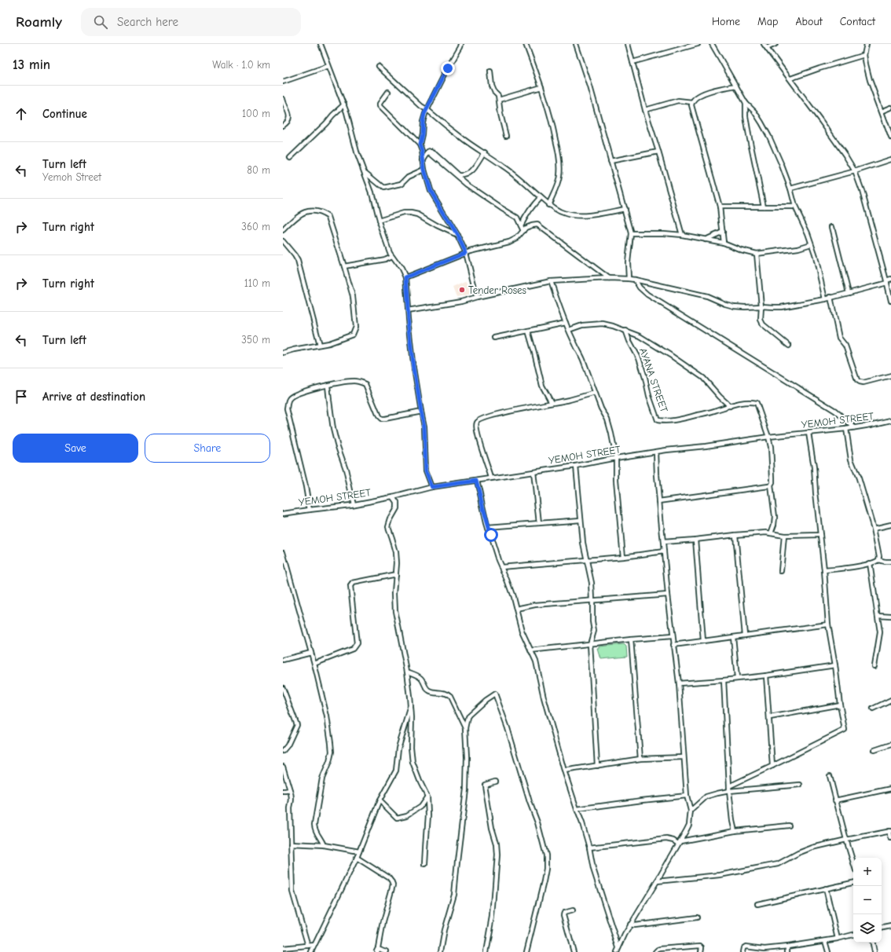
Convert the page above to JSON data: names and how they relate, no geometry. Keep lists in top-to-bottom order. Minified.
{"streets":{"street":["AYANA STREET","YEMOH STREET"]},"places":["Tender Roses"],"page":{"header":"Roamly","search":"Search here","nav":["Home","Map","About","Contact"],"heading":["13 min","Walk · 1.0 km"],"list":[["Continue","100 m"],["Turn left","Yemoh Street","80 m"],["Turn right","360 m"],["Turn right","110 m"],["Turn left","350 m"],"Arrive at destination"],"buttons":["Save","Share"],"map_buttons":["+","−"]}}
